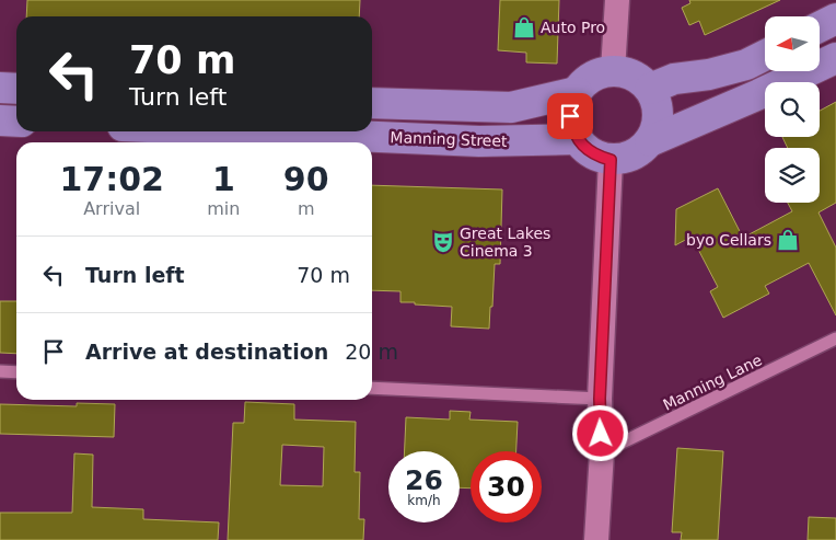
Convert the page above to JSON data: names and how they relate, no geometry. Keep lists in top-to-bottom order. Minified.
{"streets":{"main road":["Manning Street"],"lane":["Manning Lane"]},"places":{"shop":["Auto Pro","byo Cellars"],"theatre":["Great Lakes Cinema 3"]},"north":"left","page":{"turn":["70 m","Turn left"],"eta":["17:02","Arrival","1","min","90","m"],"list":[{"name":"Turn left","value":"70 m"},{"name":"Arrive at destination","value":"20 m"}],"speed":"26 km/h","limit":"30"}}
